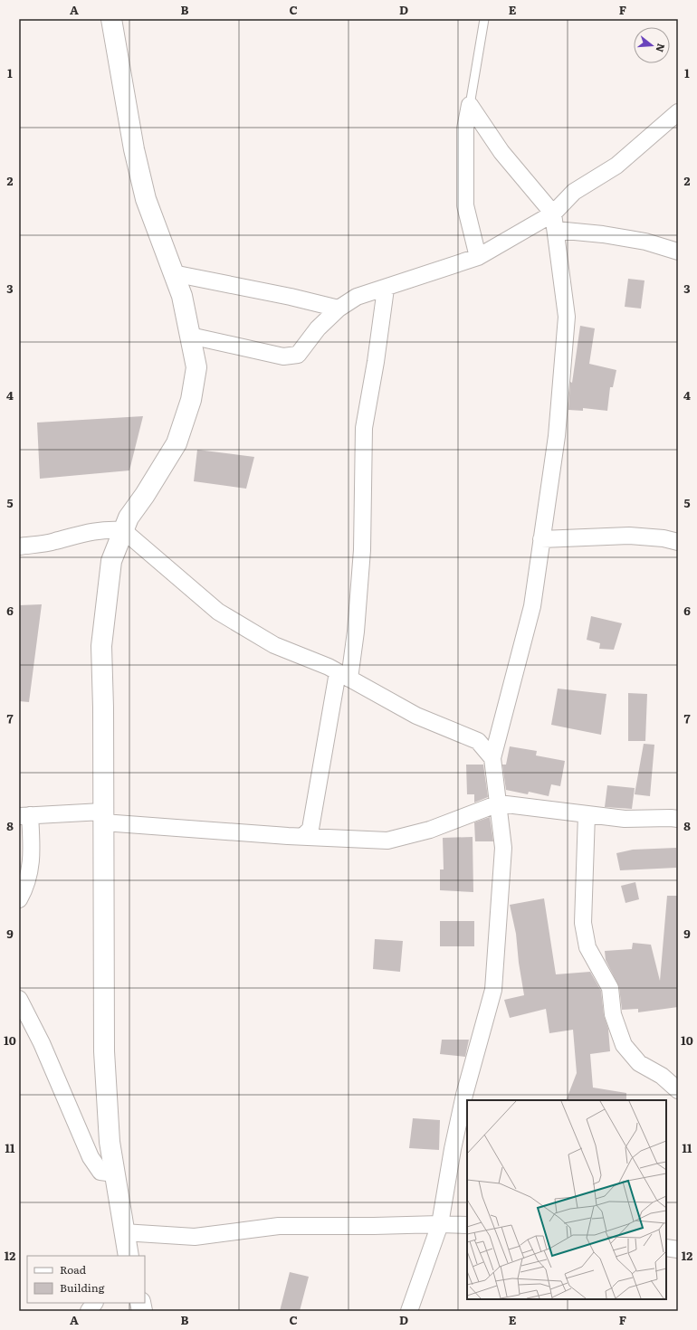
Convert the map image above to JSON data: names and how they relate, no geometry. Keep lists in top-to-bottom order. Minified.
{"legend":["Road","Building"],"north":"right","grid":{"columns":["A","B","C","D","E","F"],"rows":["1","2","3","4","5","6","7","8","9","10","11","12"]}}
